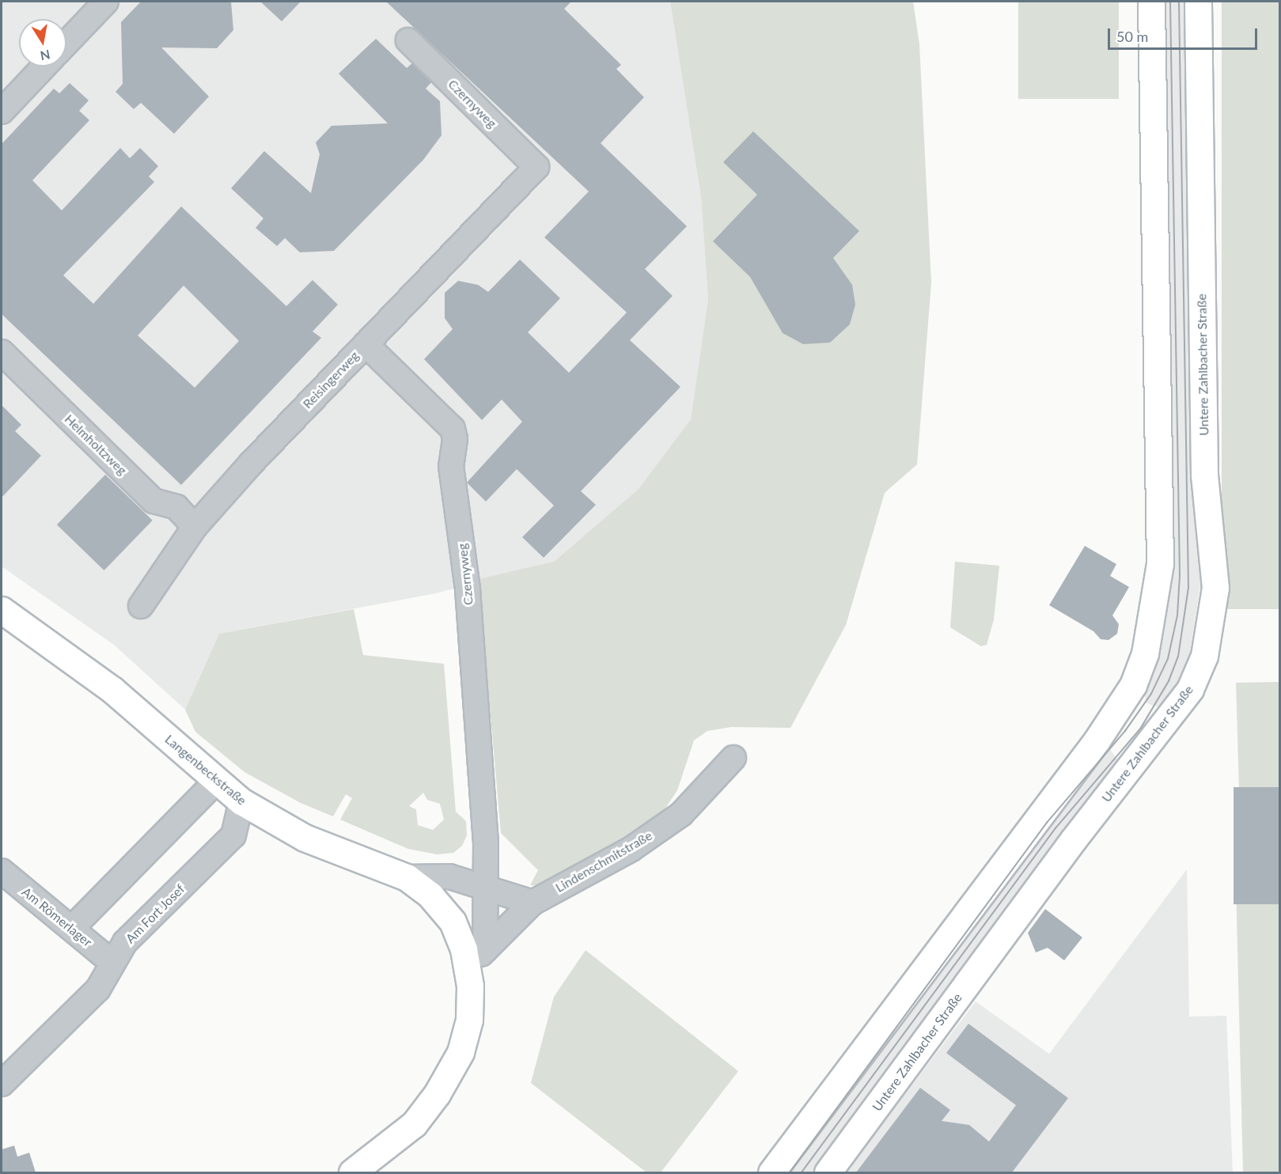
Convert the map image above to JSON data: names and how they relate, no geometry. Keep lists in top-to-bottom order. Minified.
{"streets":{"street":["Czernyweg","Untere Zahlbacher Straße","Reisingerweg","Helmholtzweg","Langenbeckstraße","Lindenschmitstraße","Am Fort Josef","Am Römerlager"]},"crossings":[["Czernyweg","Reisingerweg"],["Czernyweg","Lindenschmitstraße"],["Reisingerweg","Helmholtzweg"],["Langenbeckstraße","Lindenschmitstraße"],["Langenbeckstraße","Am Fort Josef"],["Am Fort Josef","Am Römerlager"]],"scale_bar":"50 m","north":"bottom"}
